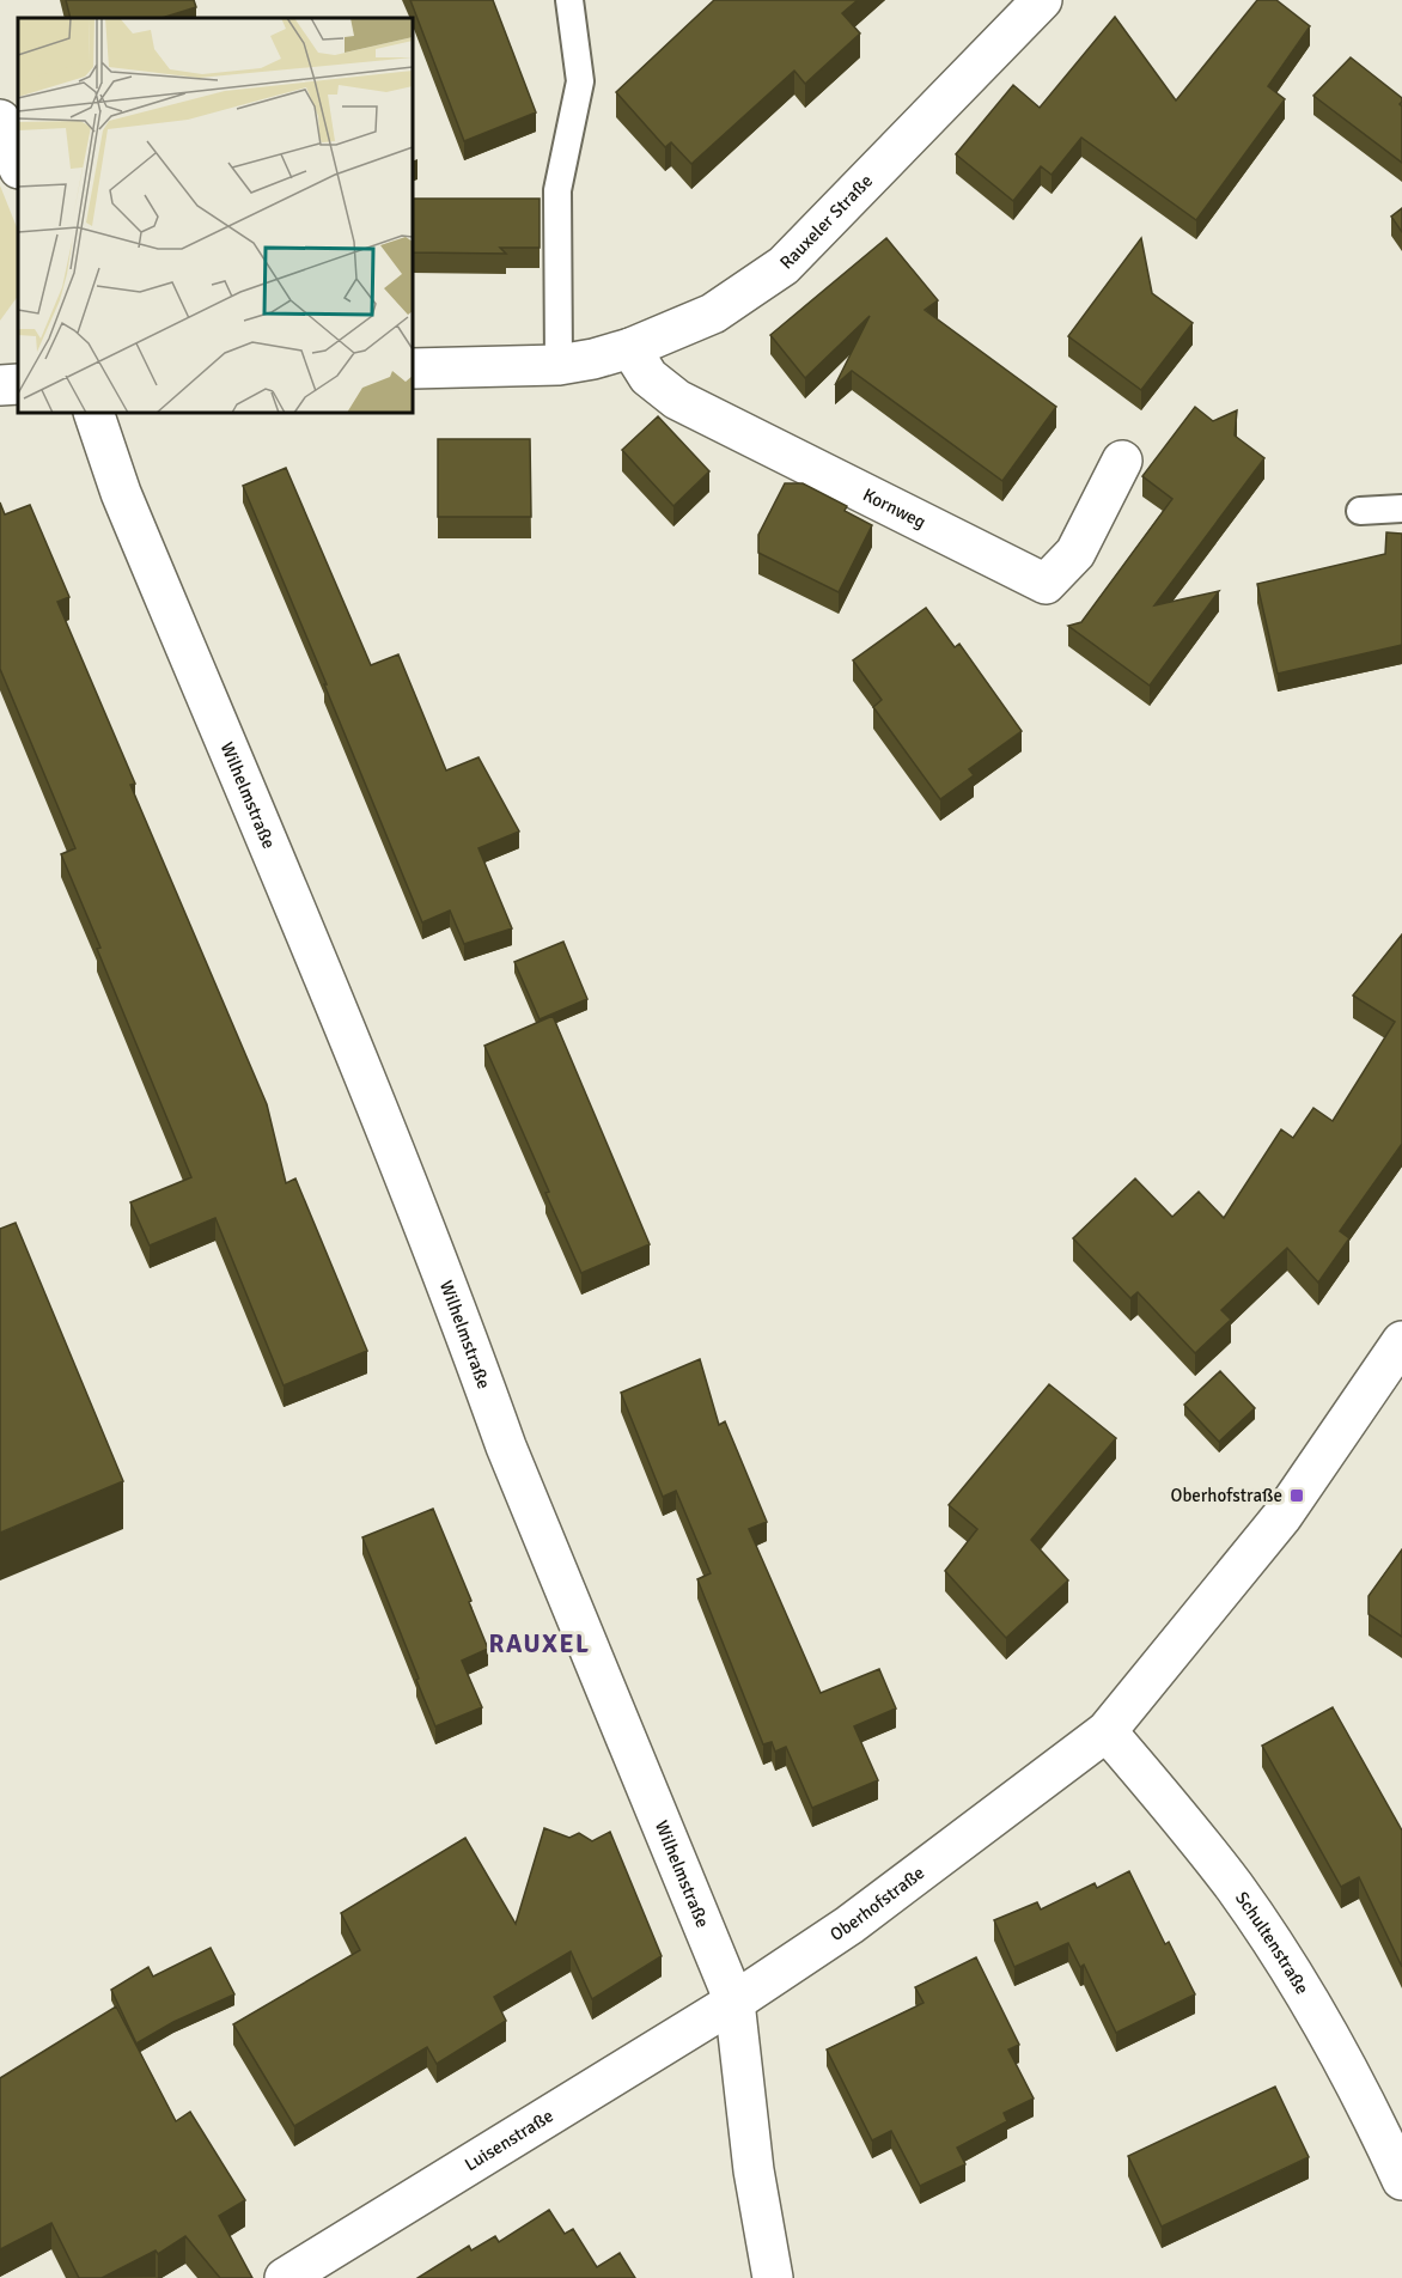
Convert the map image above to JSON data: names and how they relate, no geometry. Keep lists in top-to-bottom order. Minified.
{"streets":{"street":["Rauxeler Straße","Kornweg","Wilhelmstraße","Oberhofstraße","Schultenstraße","Luisenstraße"]},"crossings":[["Rauxeler Straße","Kornweg"],["Wilhelmstraße","Oberhofstraße"],["Wilhelmstraße","Luisenstraße"],["Oberhofstraße","Schultenstraße"],["Oberhofstraße","Luisenstraße"]],"districts":["RAUXEL"],"places":{"transit":["Oberhofstraße"]}}
